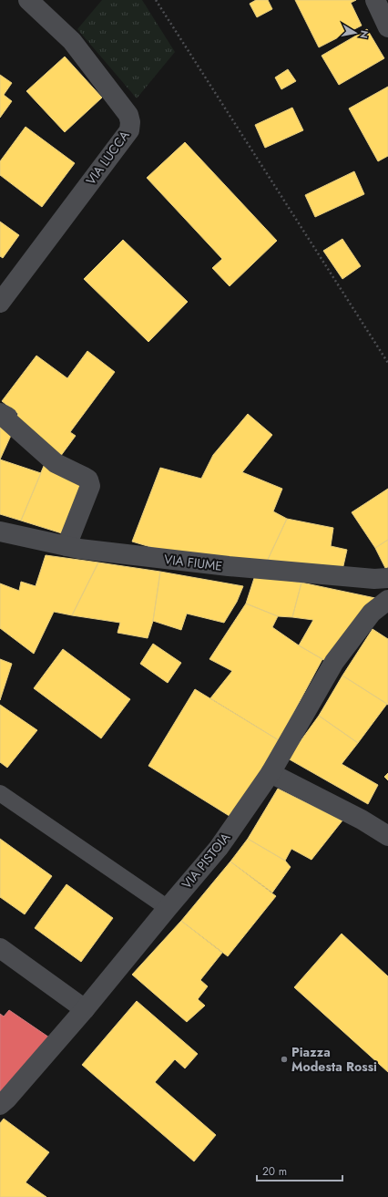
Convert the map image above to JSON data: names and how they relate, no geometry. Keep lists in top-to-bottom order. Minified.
{"streets":{"street":["VIA LUCCA","VIA FIUME","VIA PISTOIA"]},"places":["Piazza Modesta Rossi"],"scale_bar":"20 m","north":"right"}
